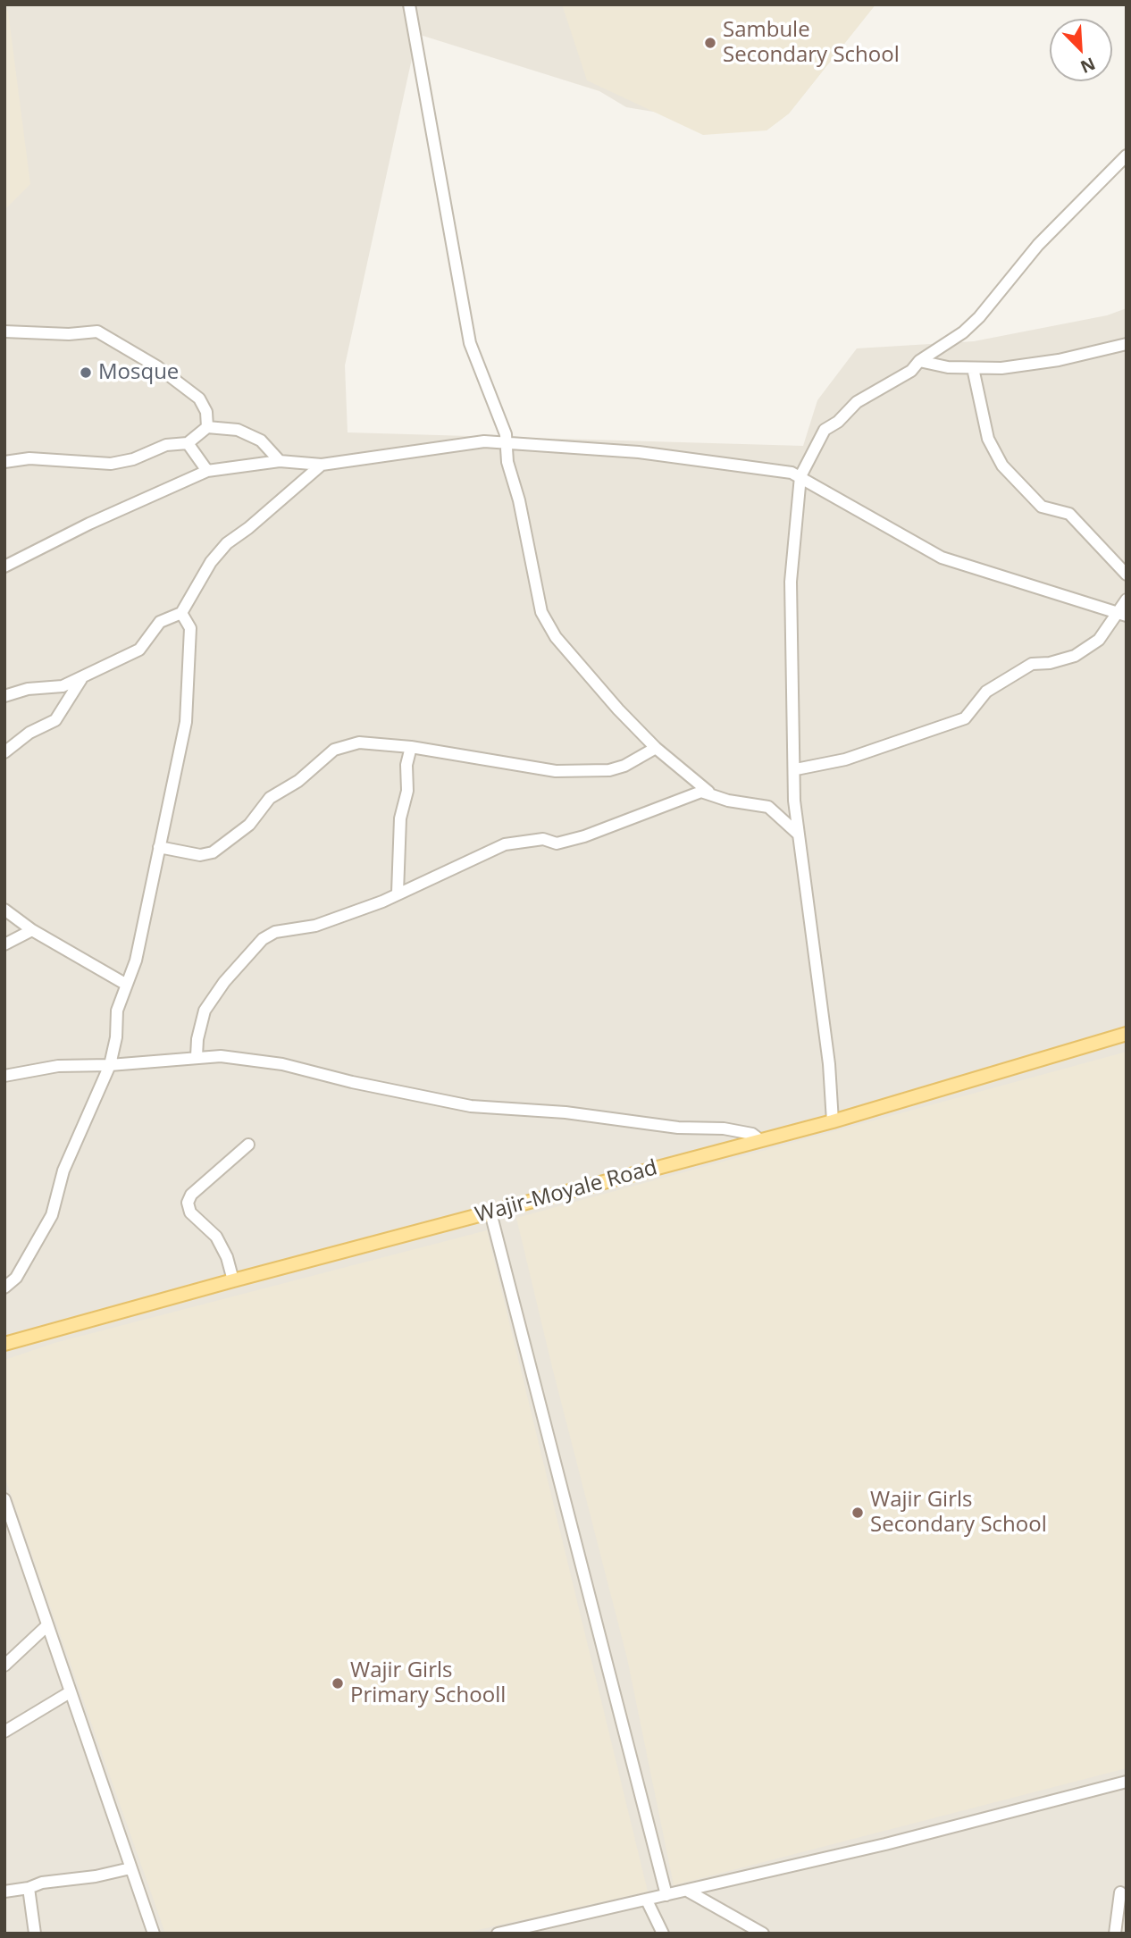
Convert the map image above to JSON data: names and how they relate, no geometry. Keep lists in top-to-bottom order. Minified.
{"streets":{"main road":["Wajir-Moyale Road"]},"places":["Sambule Secondary School","Mosque","Wajir Girls Secondary School","Wajir Girls Primary Schooll"],"north":"bottom right"}
